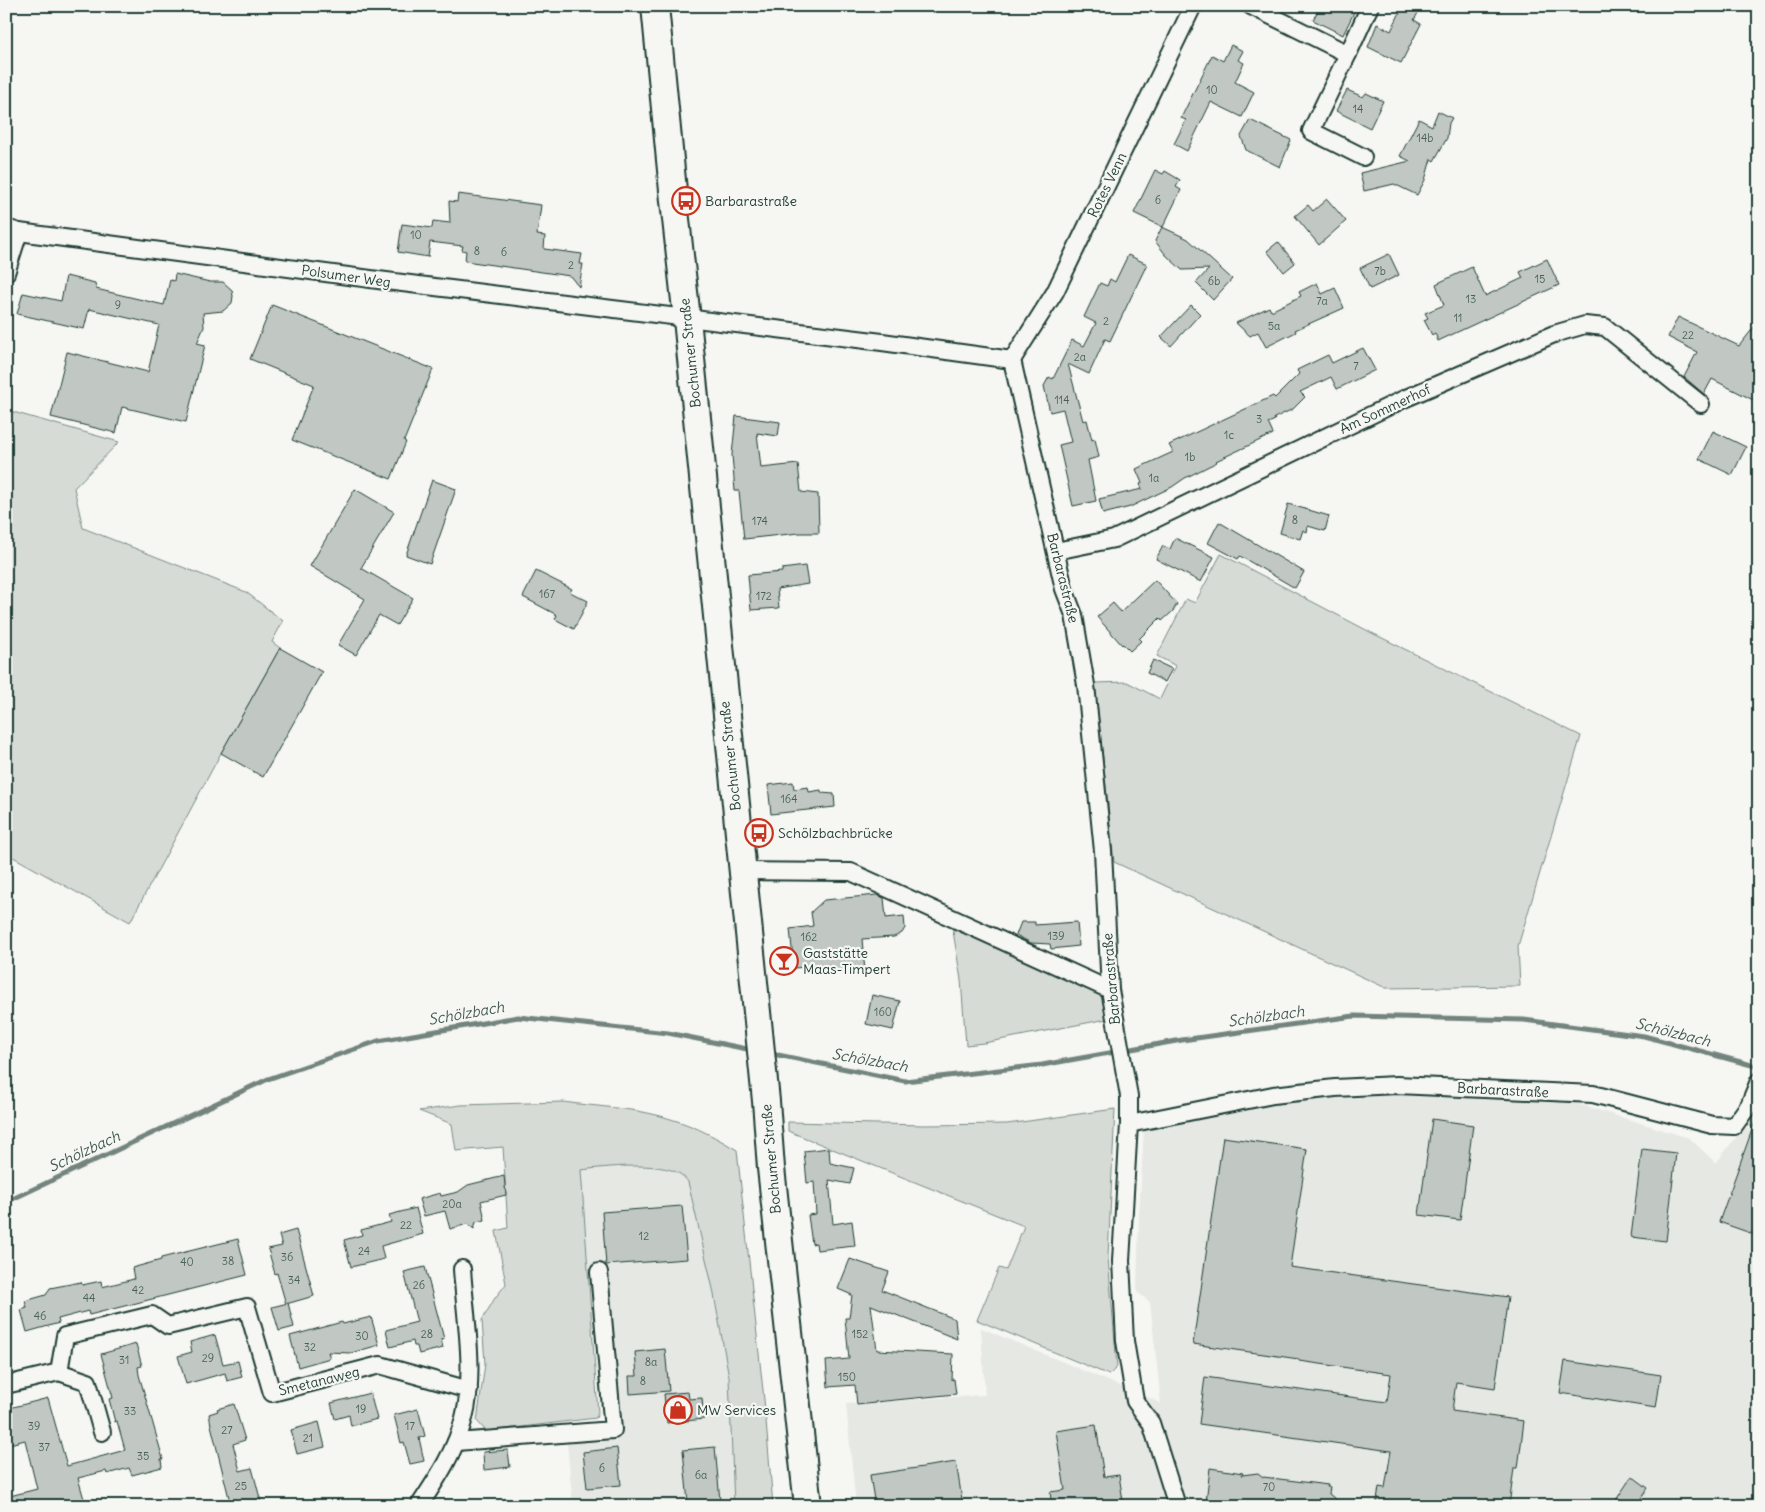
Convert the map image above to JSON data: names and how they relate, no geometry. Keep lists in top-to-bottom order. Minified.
{"streets":{"main road":["Bochumer Straße"],"street":["Rotes Venn","Polsumer Weg","Am Sommerhof","Barbarastraße","Smetanaweg"]},"crossings":[["Rotes Venn","Barbarastraße"],["Polsumer Weg","Bochumer Straße"],["Am Sommerhof","Barbarastraße"]],"water":["Schölzbach"],"places":{"bus stop":["Barbarastraße","Schölzbachbrücke"],"bar":["Gaststätte Maas-Timpert"],"shop":["MW Services"]},"house_numbers":["10","14","14b","6","10","8","6","2","7b","15","6b","13","7a","9","11","2","5a","22","2a","7","114","3","1c","1b","1a","8","174","167","172","164","139","162","160","20a","22","12","24","36","38","40","34","26","42","44","46","28","152","30","32","29","31","8a","150","8","19","33","39","17","27","21","37","35","6","6a","25","70"]}
